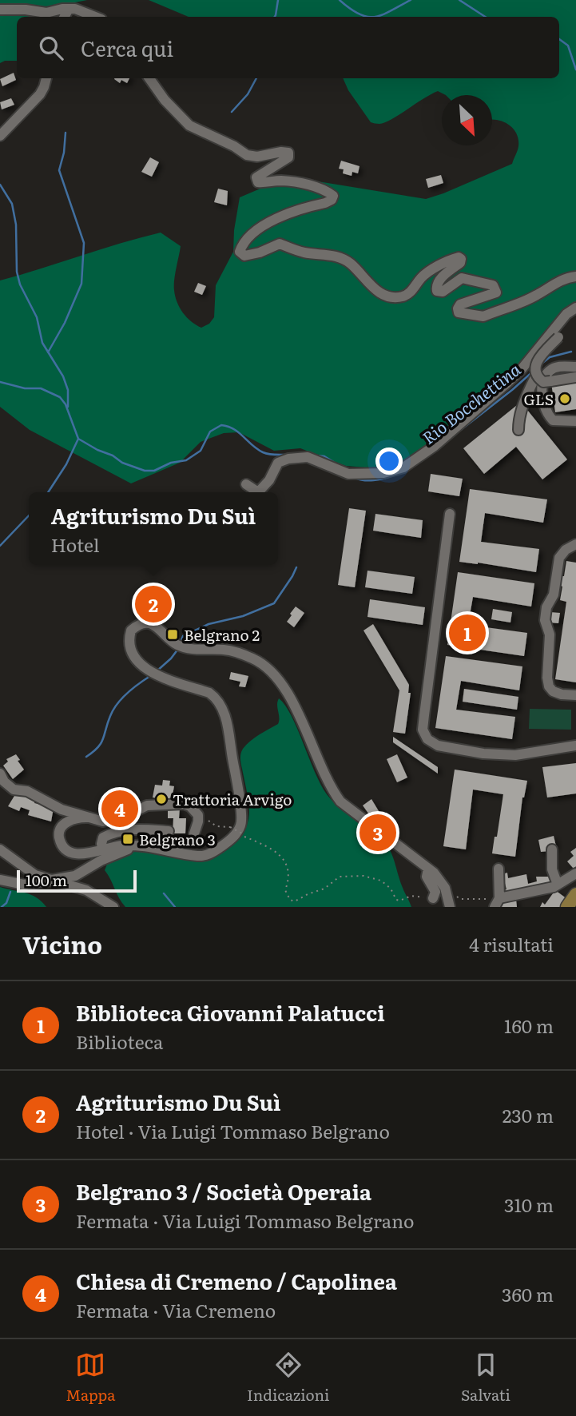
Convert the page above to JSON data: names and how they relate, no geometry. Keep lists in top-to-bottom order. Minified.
{"water":["Rio Bocchettina"],"places":{"other":["GLS","Trattoria Arvigo"],"transit":["Belgrano 2","Belgrano 3"]},"scale_bar":"100 m","north":"bottom right","page":{"search":"Cerca qui","popup":["Agriturismo Du Suì","Hotel"],"pins":["2","1","4","3"],"scale":"100 m","heading":["Vicino","4 risultati"],"list":[{"mark":"1","name":"Biblioteca Giovanni Palatucci","note":"Biblioteca","value":"160 m"},{"mark":"2","name":"Agriturismo Du Suì","note":"Hotel · Via Luigi Tommaso Belgrano","value":"230 m"},{"mark":"3","name":"Belgrano 3 / Società Operaia","note":"Fermata · Via Luigi Tommaso Belgrano","value":"310 m"},{"mark":"4","name":"Chiesa di Cremeno / Capolinea","note":"Fermata · Via Cremeno","value":"360 m"}],"nav":["Mappa","Indicazioni","Salvati"]}}
